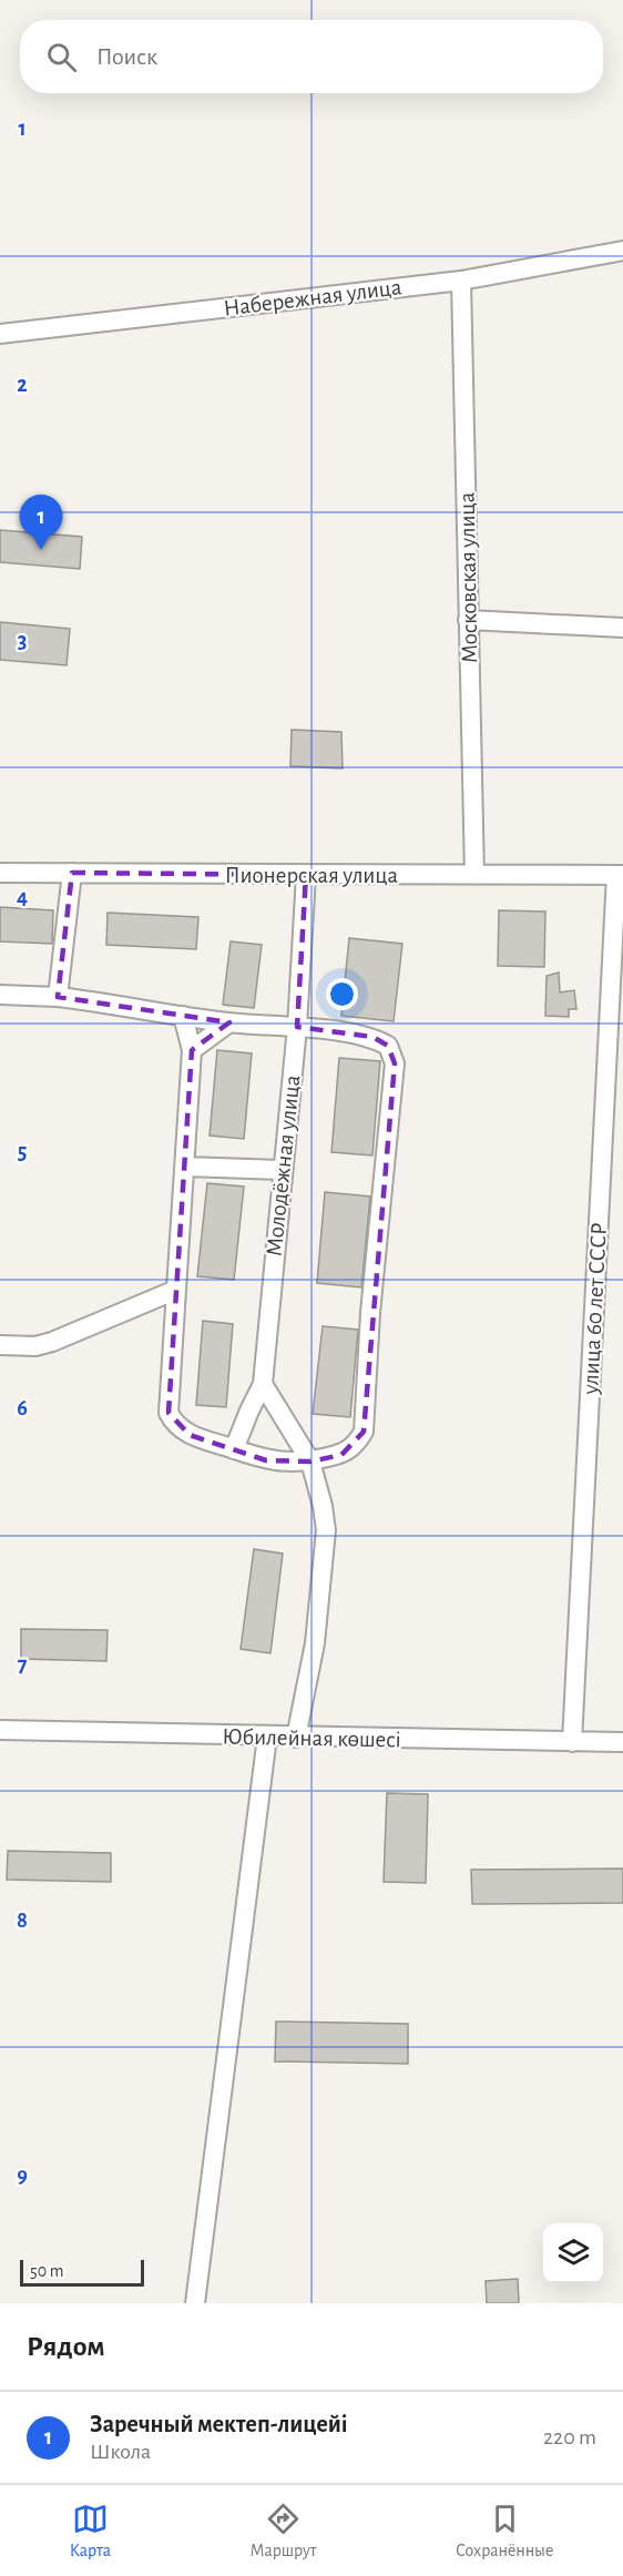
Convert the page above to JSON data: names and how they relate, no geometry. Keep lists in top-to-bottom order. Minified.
{"streets":{"street":["Набережная улица","Московская улица","Пионерская улица","Молодёжная улица","улица 60 лет СССР","Юбилейная көшесі"]},"crossings":[["Набережная улица","Московская улица"],["Московская улица","Пионерская улица"],["Пионерская улица","Молодёжная улица"],["Пионерская улица","улица 60 лет СССР"],["улица 60 лет СССР","Юбилейная көшесі"]],"scale_bar":"50 m","page":{"search":"Поиск","pins":"1","scale":"50 m","heading":"Рядом","list":[{"mark":"1","name":"Заречный мектеп-лицейі","note":"Школа","value":"220 m"}],"nav":["Карта","Маршрут","Сохранённые"]},"grid":{"rows":["1","2","3","4","5","6","7","8","9"]}}
